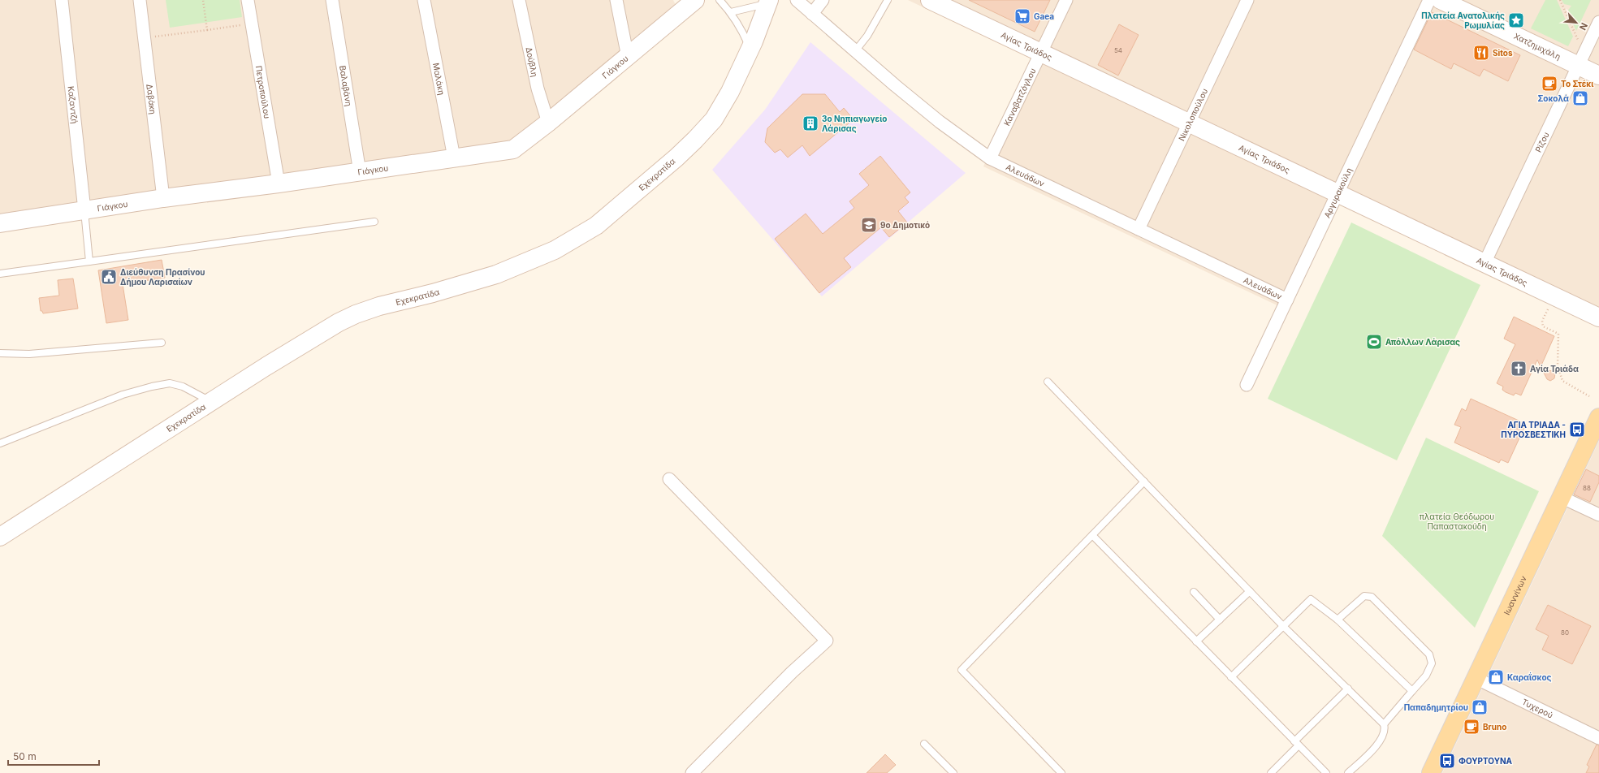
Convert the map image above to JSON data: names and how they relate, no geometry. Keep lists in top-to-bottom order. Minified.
{"streets":{"main road":["Ιωαννίνων"],"street":["Αγίας Τριάδος","Χατζημιχάλη","Δούβλη","Γιάγκου","Μαλάκη","Βαλαβάνη","Πετροπούλου","Καναβατζόγλου","Δαβάκη","Καζαντζή","Νικολοπούλου","Ρίζου","Εχεκρατίδα","Αλευάδων","Αργυρακούλη","Τυχερού"]},"crossings":[["Αγίας Τριάδος","Καναβατζόγλου"],["Αγίας Τριάδος","Νικολοπούλου"],["Αγίας Τριάδος","Ρίζου"],["Αγίας Τριάδος","Αργυρακούλη"],["Χατζημιχάλη","Ρίζου"],["Δούβλη","Γιάγκου"],["Γιάγκου","Μαλάκη"],["Γιάγκου","Βαλαβάνη"],["Γιάγκου","Πετροπούλου"],["Γιάγκου","Δαβάκη"],["Γιάγκου","Καζαντζή"],["Καναβατζόγλου","Αλευάδων"],["Νικολοπούλου","Αλευάδων"],["Αλευάδων","Αργυρακούλη"],["Ιωαννίνων","Τυχερού"]],"parks":["πλατεία Θεόδωρου Παπαστακούδη"],"places":{"supermarket":["Gaea"],"place":["Πλατεία Ανατολικής Ρωμυλίας"],"restaurant":["Sitos"],"cafe":["Το Στέκι","Bruno"],"shop":["Σοκολά","Καραΐσκος","Παπαδημητρίου"],"building":["3o Νηπιαγωγείο Λάρισας"],"school or university":["9ο Δημοτικό"],"public building":["Διεύθυνση Πρασίνου Δήμου Λαρισαίων"],"sports":["Απόλλων Λάρισας"],"church":["Αγία Τριάδα"],"bus stop":["ΑΓΙΑ ΤΡΙΑΔΑ - ΠΥΡΟΣΒΕΣΤΙΚΗ","ΦΟΥΡΤΟΥΝΑ"]},"house_numbers":["54","88","80"],"scale_bar":"50 m","north":"bottom right"}
